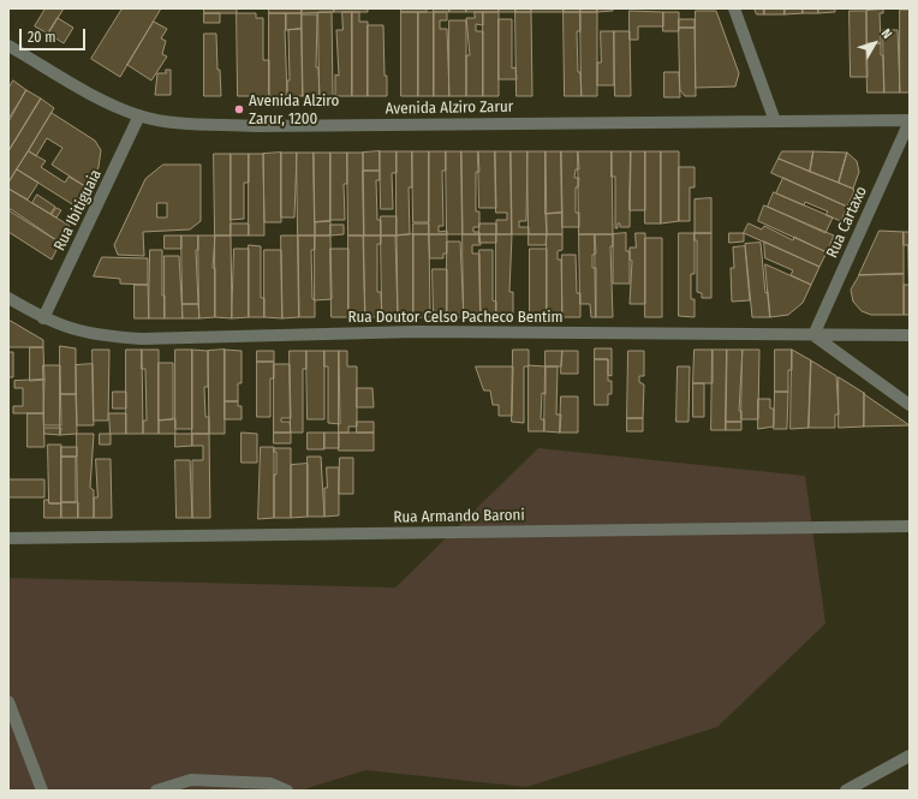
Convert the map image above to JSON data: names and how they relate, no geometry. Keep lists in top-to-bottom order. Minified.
{"streets":{"street":["Avenida Alziro Zarur","Rua Ibitiguaia","Rua Cartaxo","Rua Doutor Celso Pacheco Bentim","Rua Armando Baroni"]},"crossings":[["Avenida Alziro Zarur","Rua Ibitiguaia"],["Avenida Alziro Zarur","Rua Cartaxo"],["Rua Ibitiguaia","Rua Doutor Celso Pacheco Bentim"],["Rua Cartaxo","Rua Doutor Celso Pacheco Bentim"]],"places":["Avenida Alziro Zarur, 1200"],"scale_bar":"20 m","north":"top right"}
